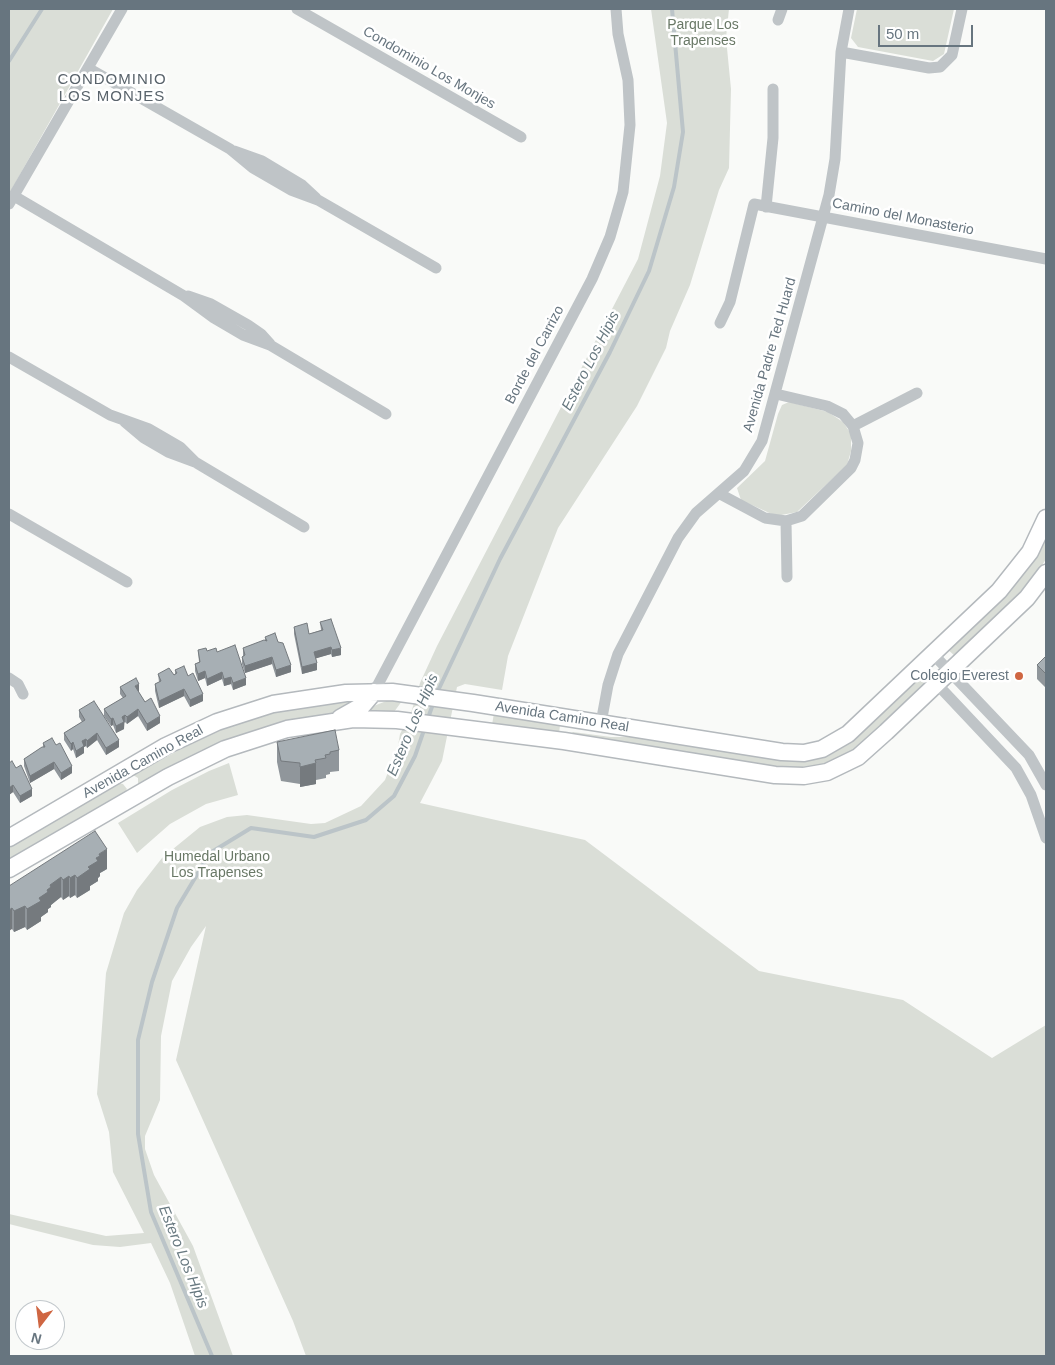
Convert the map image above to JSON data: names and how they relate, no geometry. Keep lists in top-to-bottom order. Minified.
{"streets":{"main road":["Avenida Camino Real"],"street":["Condominio Los Monjes","Camino del Monasterio","Borde del Carrizo","Avenida Padre Ted Huard"]},"crossings":[["Camino del Monasterio","Avenida Padre Ted Huard"],["Borde del Carrizo","Avenida Camino Real"],["Avenida Padre Ted Huard","Avenida Camino Real"]],"districts":["CONDOMINIO LOS MONJES"],"water":["Estero Los Hipis"],"parks":["Parque Los Trapenses","Humedal Urbano Los Trapenses"],"places":["Colegio Everest"],"scale_bar":"50 m","north":"bottom"}
